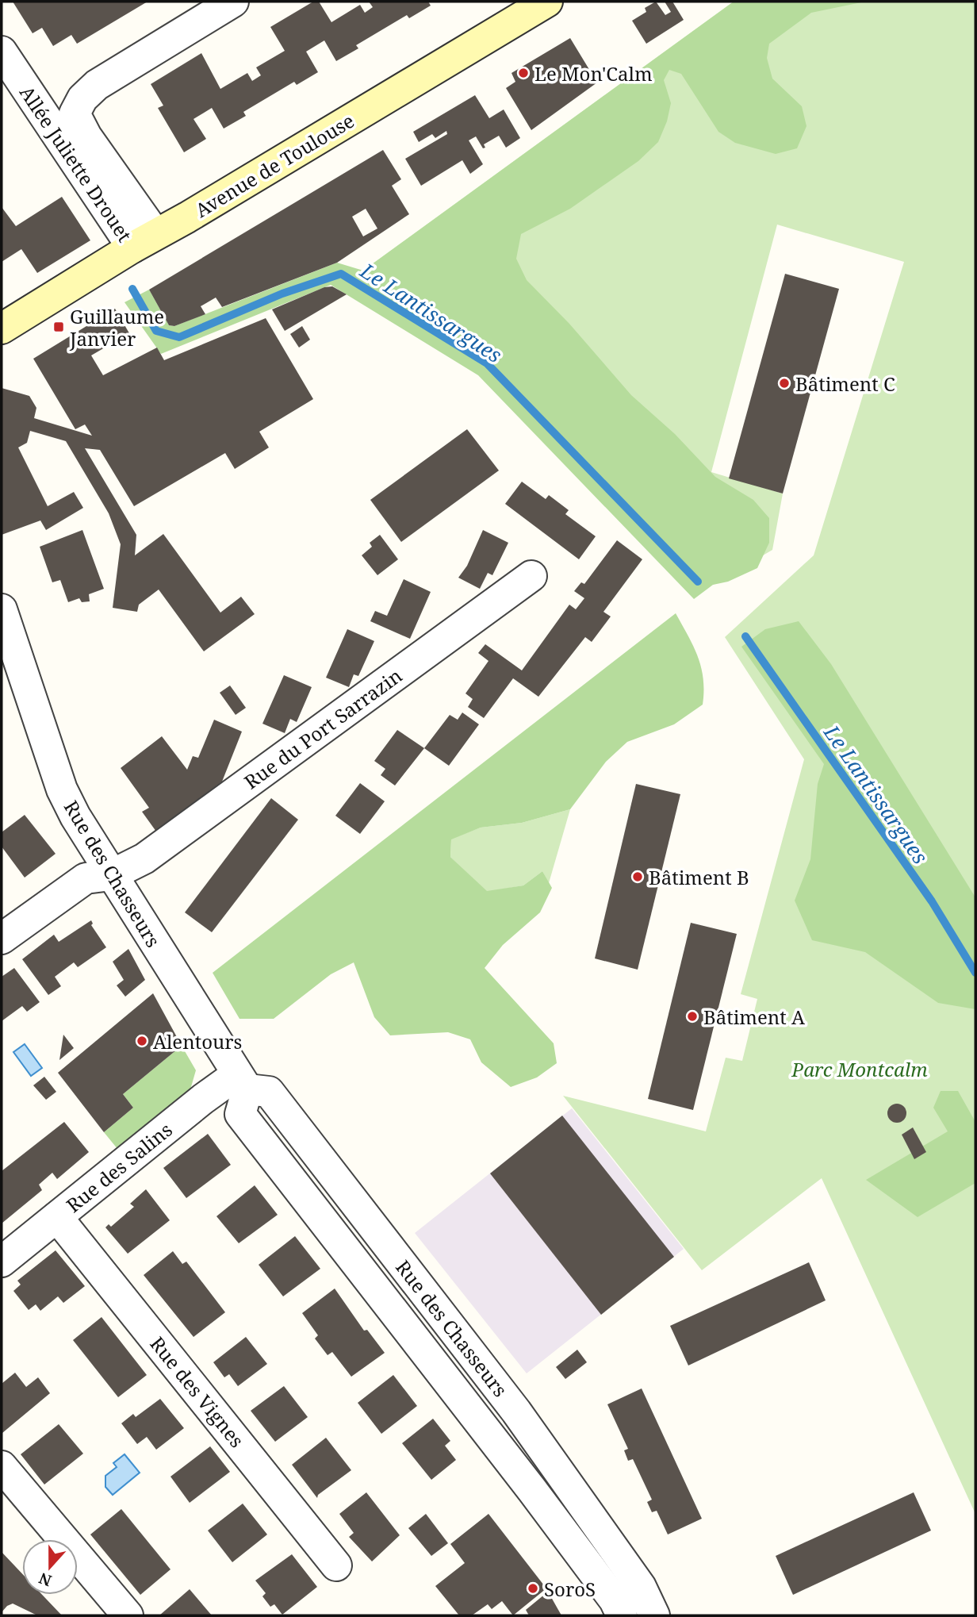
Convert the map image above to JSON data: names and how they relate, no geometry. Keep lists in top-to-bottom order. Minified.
{"streets":{"main road":["Avenue de Toulouse"],"street":["Allée Juliette Drouet","Rue du Port Sarrazin","Rue des Chasseurs","Rue des Salins","Rue des Vignes"]},"crossings":[["Allée Juliette Drouet","Avenue de Toulouse"],["Rue du Port Sarrazin","Rue des Chasseurs"],["Rue des Chasseurs","Rue des Salins"],["Rue des Salins","Rue des Vignes"]],"water":["Le Lantissargues"],"parks":["Parc Montcalm"],"places":{"other":["Le Mon'Calm","Bâtiment C","Bâtiment B","Bâtiment A","Alentours","SoroS"],"transit":["Guillaume Janvier"]},"north":"bottom"}
